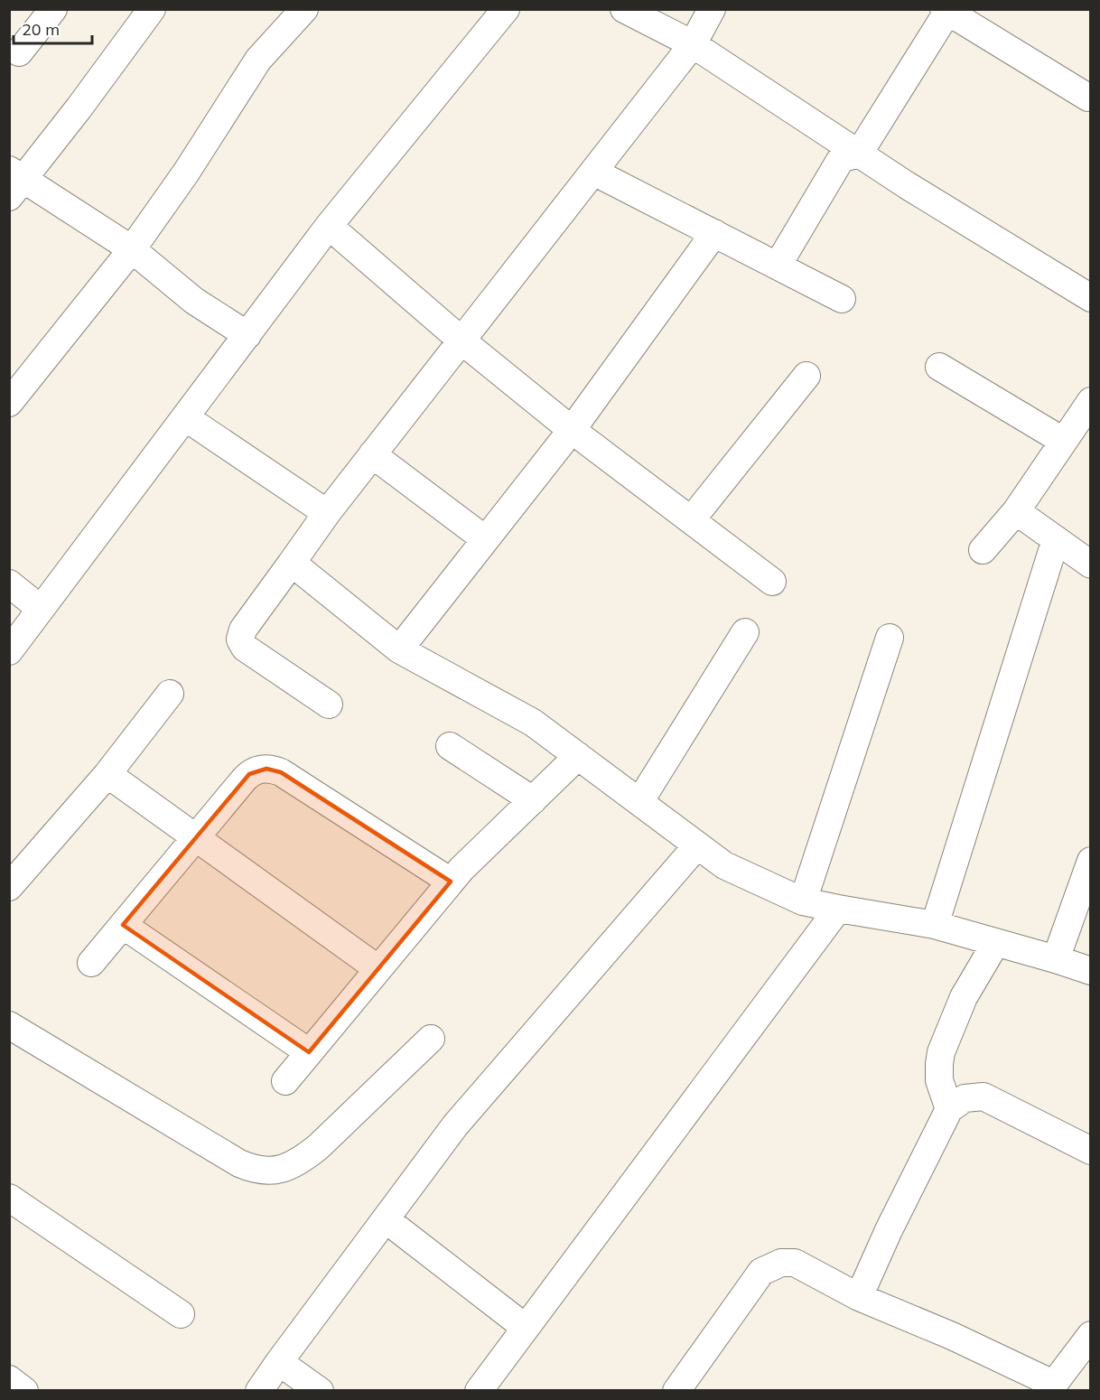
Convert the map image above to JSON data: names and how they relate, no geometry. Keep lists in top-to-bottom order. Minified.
{"scale_bar":"20 m"}
